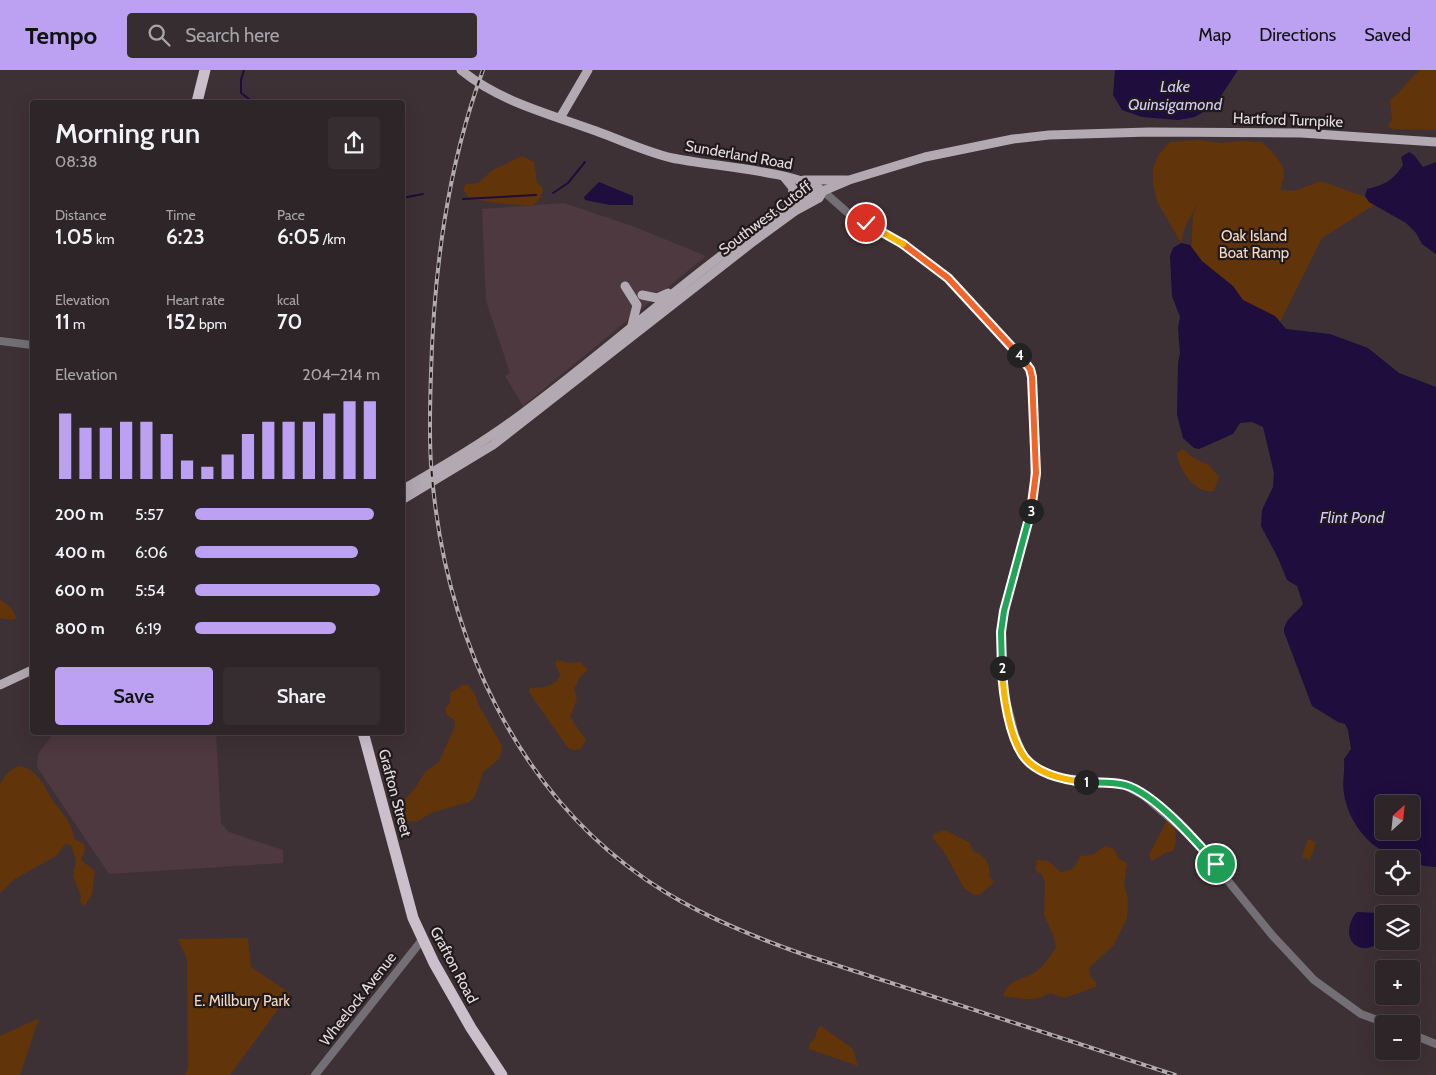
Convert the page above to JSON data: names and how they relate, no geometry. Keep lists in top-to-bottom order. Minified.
{"streets":{"highway":["Grafton Street","Grafton Road"],"main road":["Hartford Turnpike","Sunderland Road","Southwest Cutoff"],"street":["Wheelock Avenue"]},"crossings":[["Sunderland Road","Southwest Cutoff"],["Grafton Street","Grafton Road"],["Grafton Road","Wheelock Avenue"]],"water":["Lake Quinsigamond","Flint Pond"],"parks":["Oak Island Boat Ramp","E. Millbury Park"],"north":"top right","page":{"header":"Tempo","search":"Search here","nav":["Map","Directions","Saved"],"heading":["Morning run","08:38"],"stats":[["Distance","1.05 km"],["Time","6:23"],["Pace","6:05 /km"],["Elevation","11 m"],["Heart rate","152 bpm"],["kcal","70"]],"pins":["4","3","2","1"],"chart":["Elevation","204–214 m"],"list":[{"name":"200 m","note":"5:57"},{"name":"400 m","note":"6:06"},{"name":"600 m","note":"5:54"},{"name":"800 m","note":"6:19"}],"buttons":["Save","Share"],"map_buttons":["+","−"]}}
